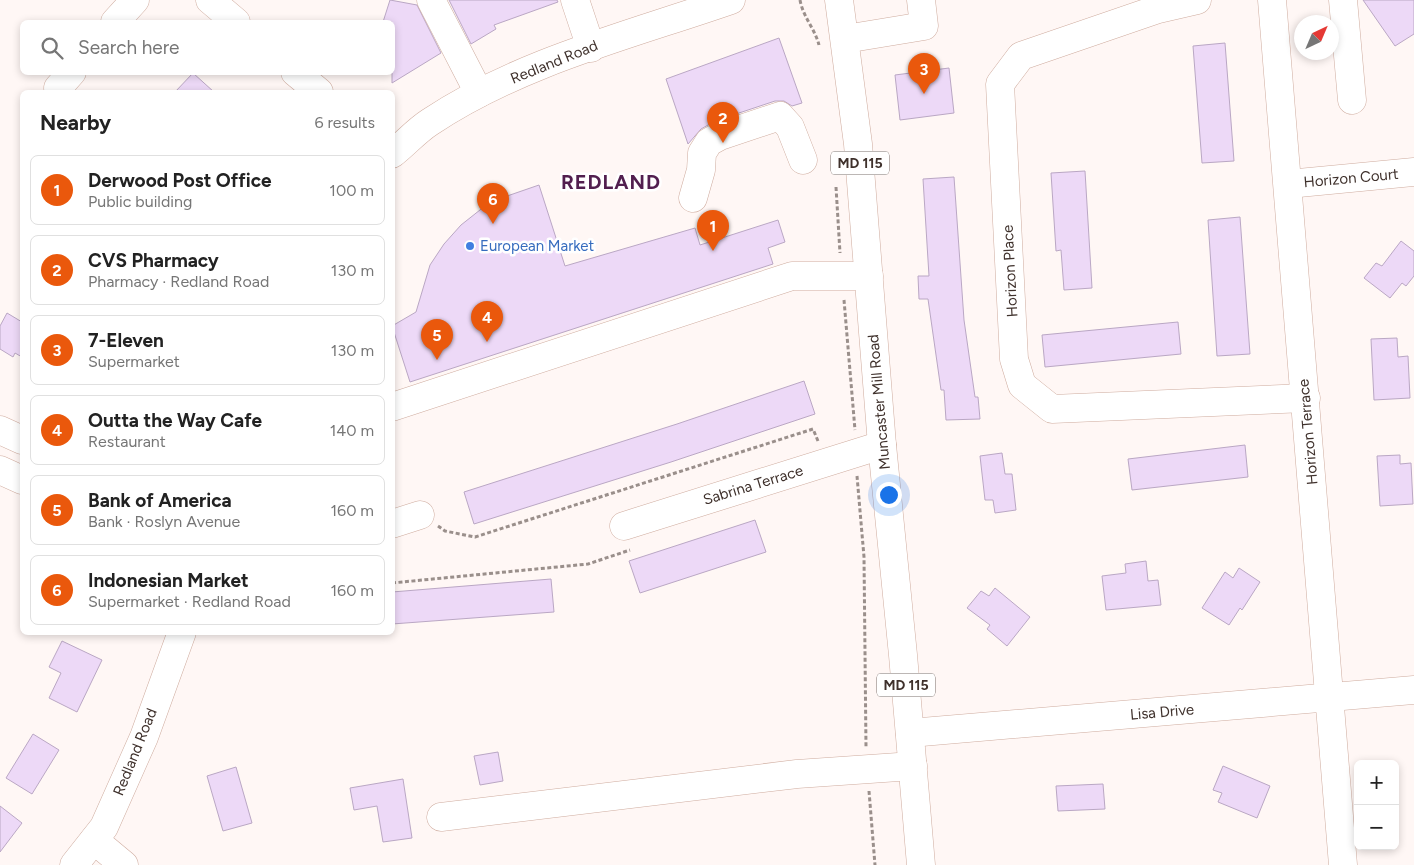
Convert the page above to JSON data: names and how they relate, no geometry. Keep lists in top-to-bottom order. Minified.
{"streets":{"street":["Redland Road","MD 115","Horizon Court","Horizon Place","Muncaster Mill Road","Horizon Terrace","Sabrina Terrace","Lisa Drive"]},"crossings":[["Horizon Court","Horizon Terrace"],["Horizon Place","Horizon Terrace"],["Muncaster Mill Road","Sabrina Terrace"],["Muncaster Mill Road","Lisa Drive"],["Horizon Terrace","Lisa Drive"]],"districts":["REDLAND"],"places":["European Market"],"north":"top right","page":{"search":"Search here","pins":["3","2","6","1","4","5"],"heading":["Nearby","6 results"],"list":[{"mark":"1","name":"Derwood Post Office","note":"Public building","value":"100 m"},{"mark":"2","name":"CVS Pharmacy","note":"Pharmacy · Redland Road","value":"130 m"},{"mark":"3","name":"7-Eleven","note":"Supermarket","value":"130 m"},{"mark":"4","name":"Outta the Way Cafe","note":"Restaurant","value":"140 m"},{"mark":"5","name":"Bank of America","note":"Bank · Roslyn Avenue","value":"160 m"},{"mark":"6","name":"Indonesian Market","note":"Supermarket · Redland Road","value":"160 m"}],"map_buttons":["+","−"]}}
